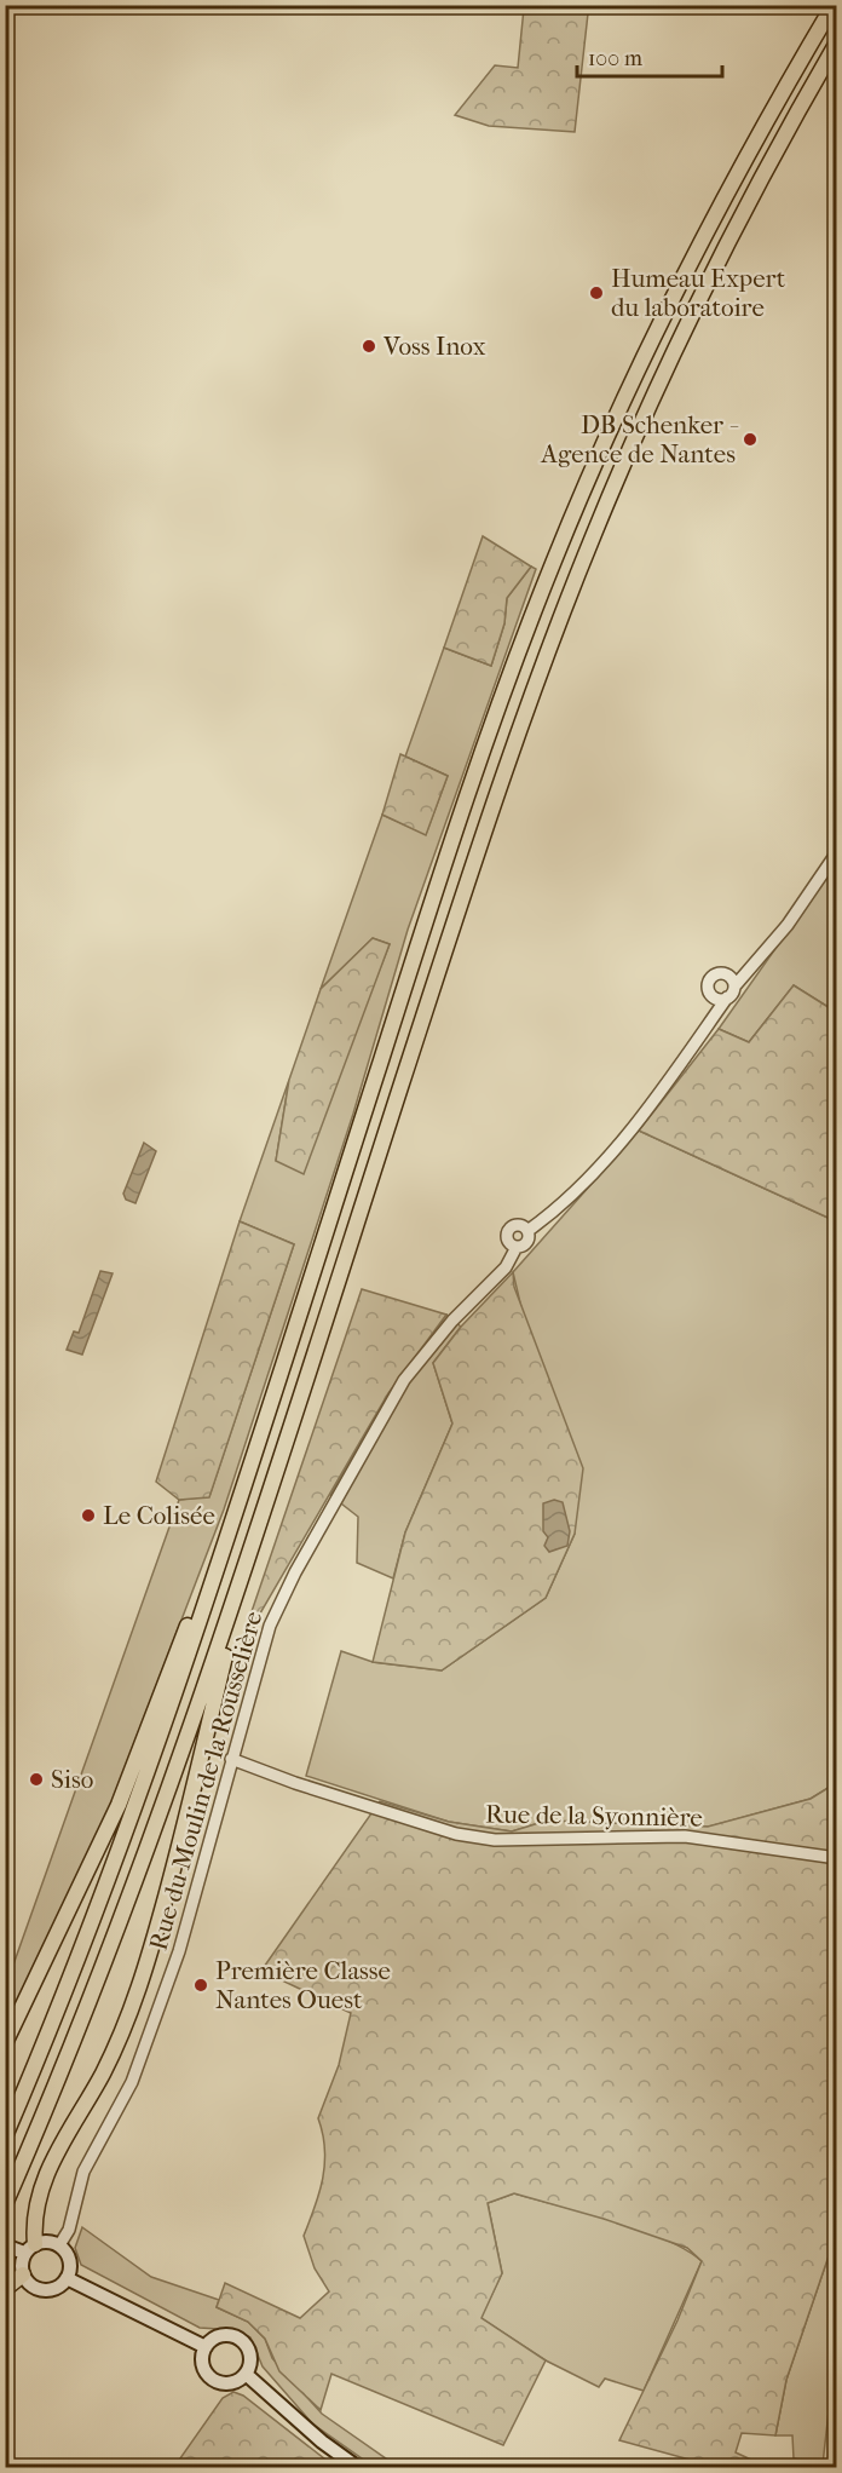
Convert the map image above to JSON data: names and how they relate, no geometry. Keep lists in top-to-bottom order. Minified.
{"streets":{"street":["Rue du Moulin de la Rousselière","Rue de la Syonnière"]},"crossings":[["Rue du Moulin de la Rousselière","Rue de la Syonnière"]],"places":["Humeau Expert du laboratoire","Voss Inox","DB Schenker - Agence de Nantes","Le Colisée","Siso","Première Classe Nantes Ouest"],"scale_bar":"100 m"}
